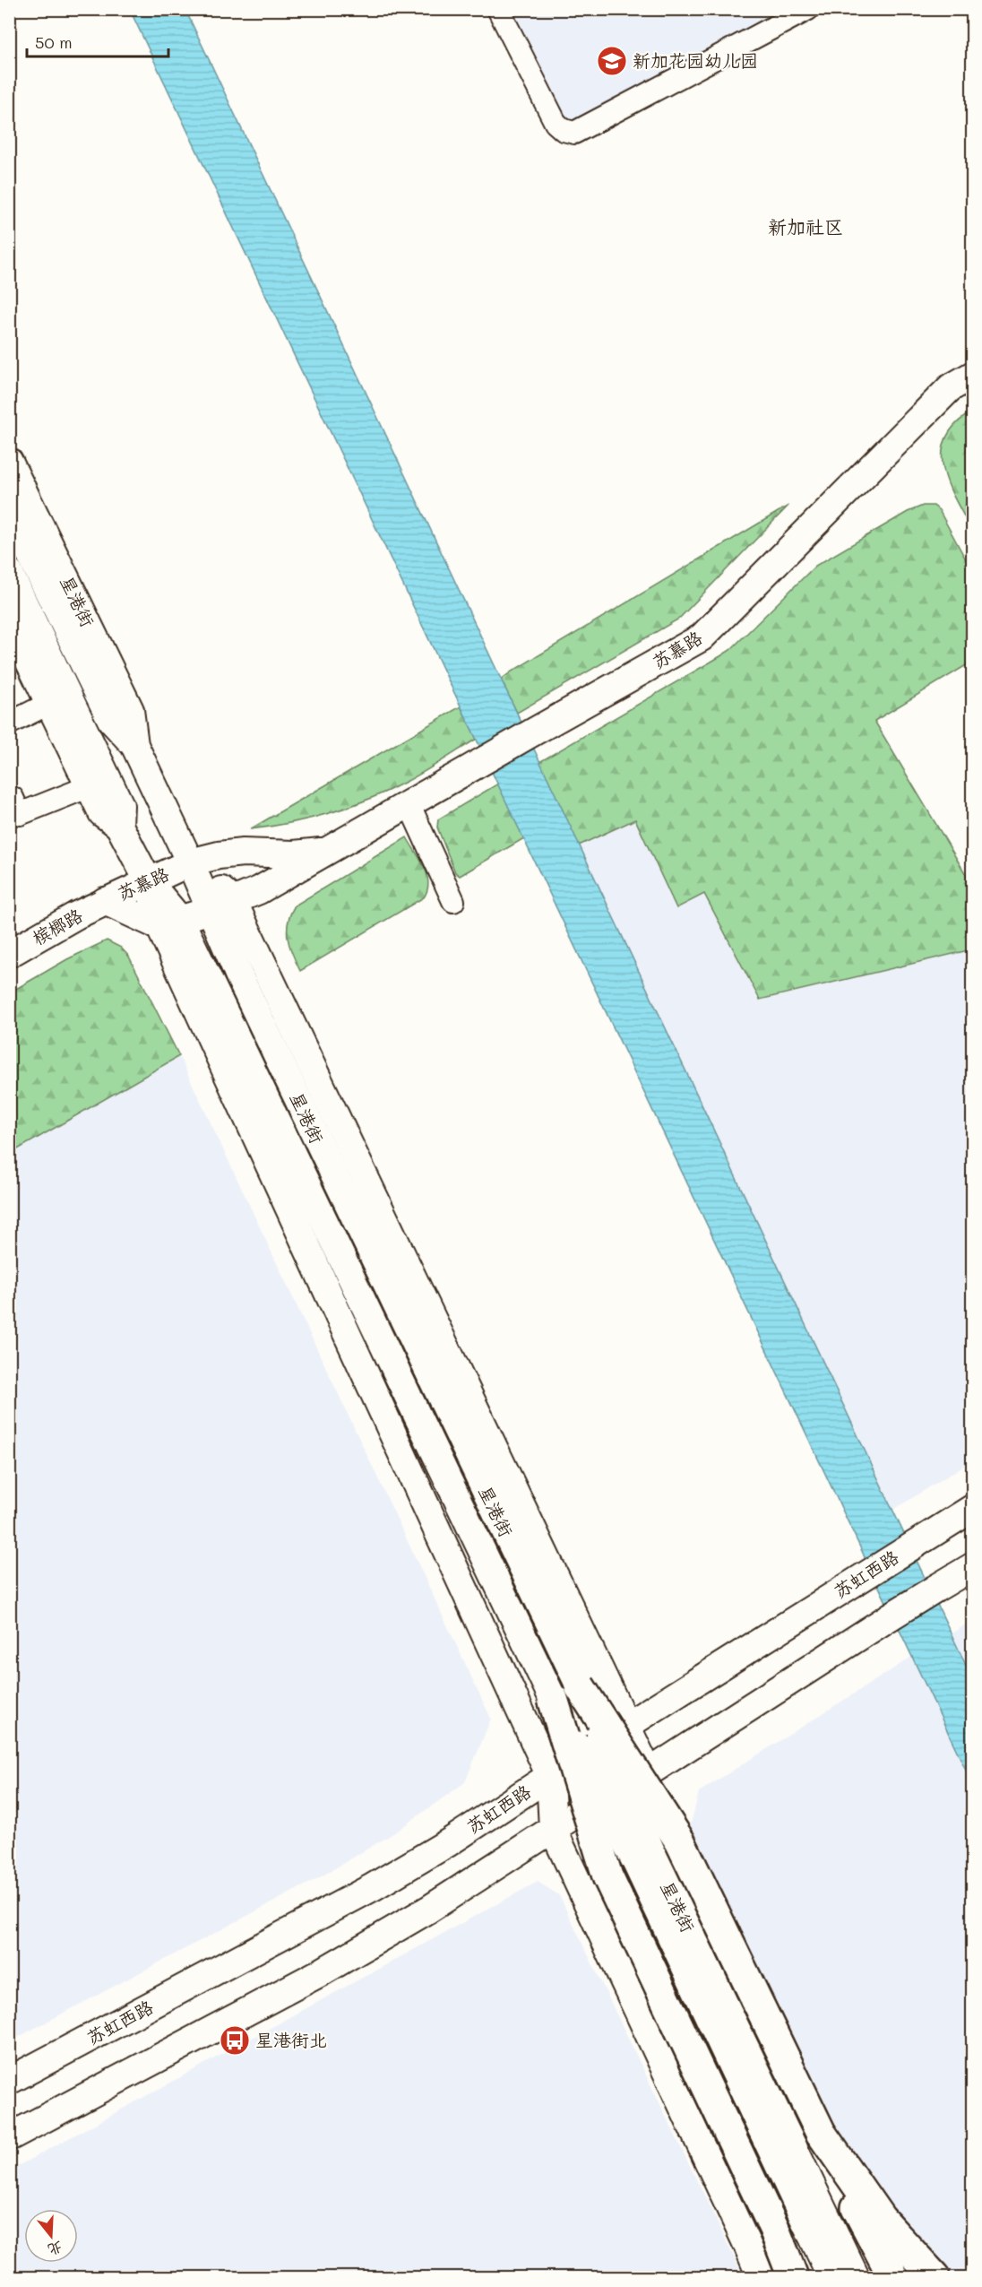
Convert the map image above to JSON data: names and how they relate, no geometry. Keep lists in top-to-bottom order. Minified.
{"streets":{"main road":["星港街","苏慕路","槟榔路","苏虹西路"]},"crossings":[["星港街","苏慕路"],["苏慕路","槟榔路"]],"districts":["新加社区"],"places":{"school or university":["新加花园幼儿园"],"bus stop":["星港街北"]},"scale_bar":"50 m","north":"bottom"}
